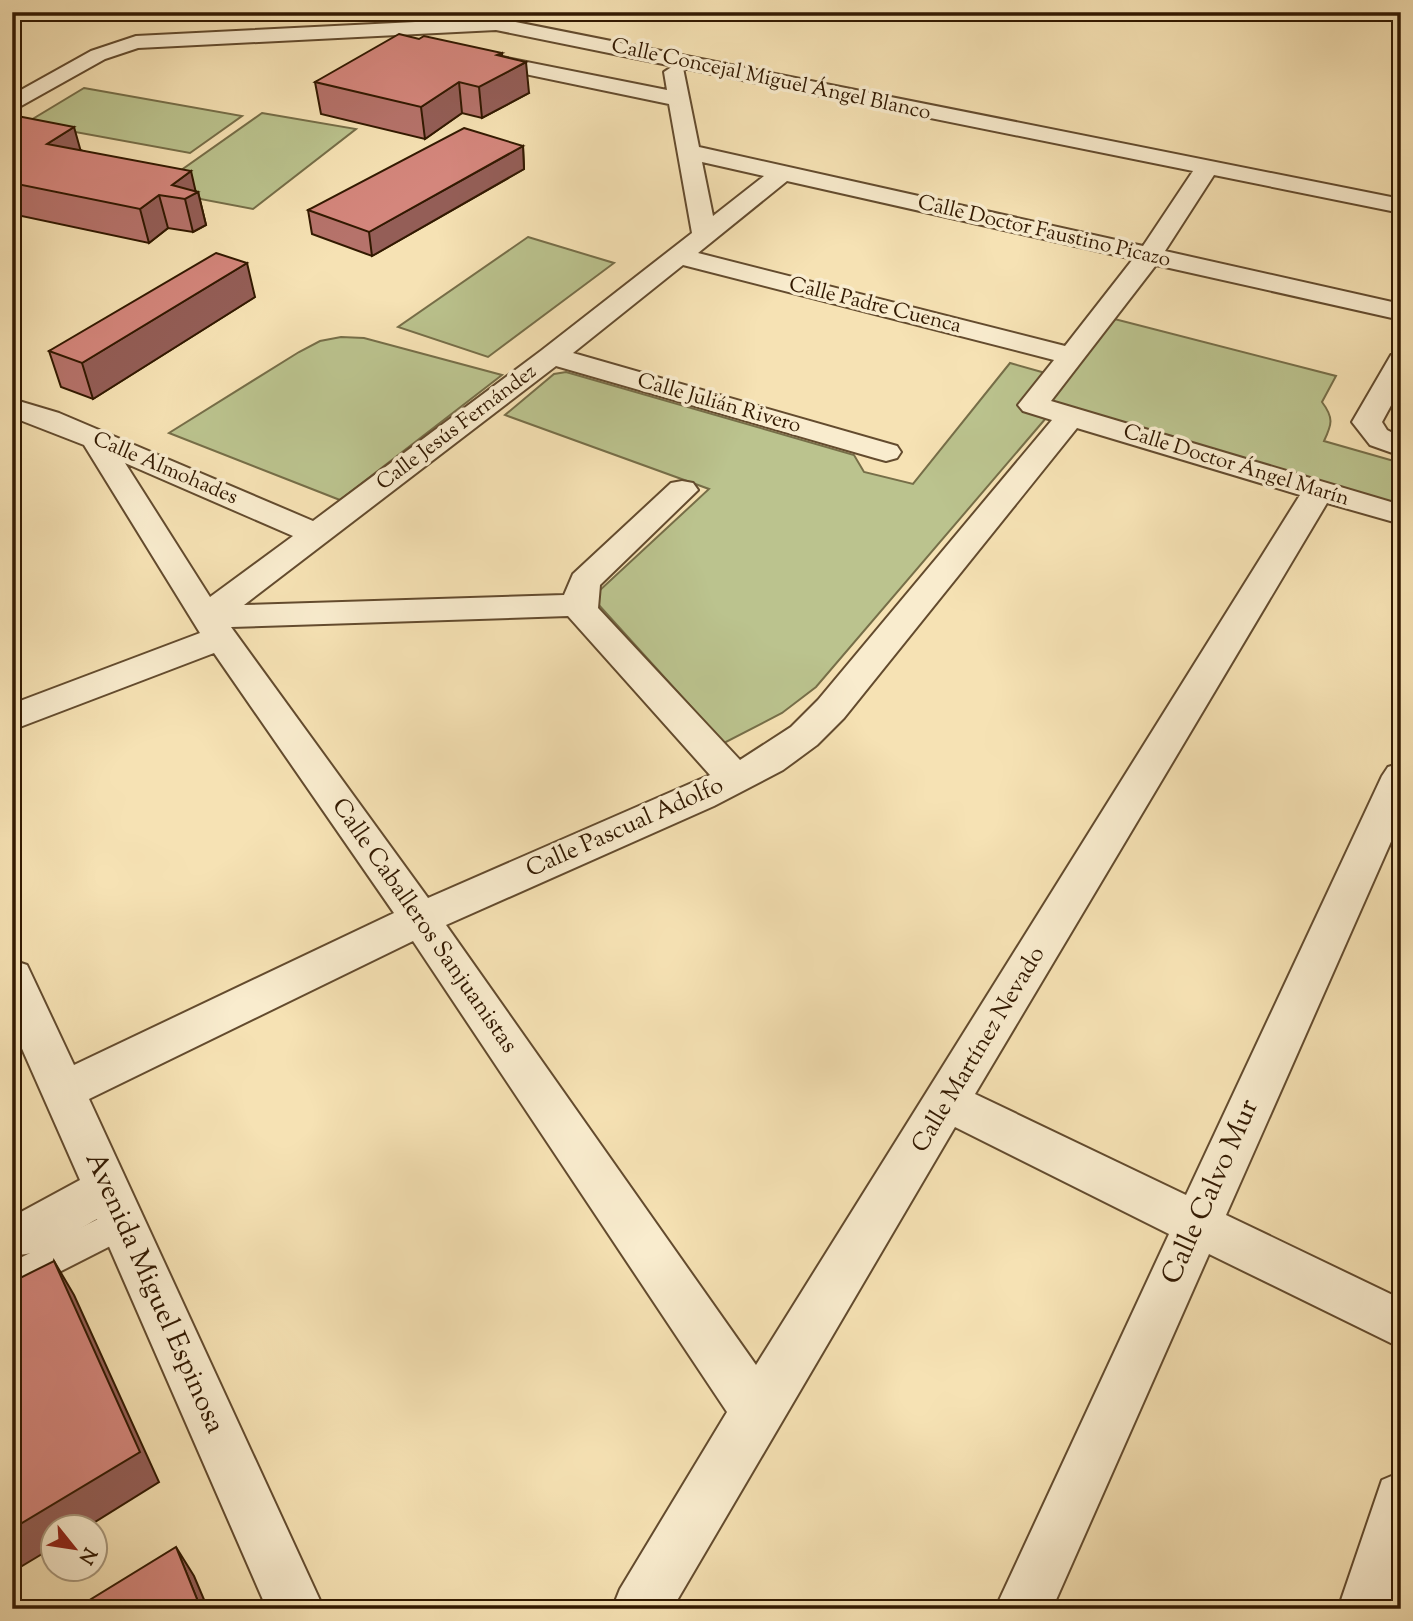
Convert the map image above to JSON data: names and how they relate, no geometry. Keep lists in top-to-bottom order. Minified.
{"streets":{"street":["Calle Concejal Miguel Ángel Blanco","Calle Doctor Faustino Picazo","Calle Padre Cuenca","Calle Julián Rivero","Calle Jesús Fernández","Calle Doctor Ángel Marín","Calle Almohades","Calle Pascual Adolfo","Calle Caballeros Sanjuanistas","Calle Martínez Nevado","Calle Calvo Mur","Avenida Miguel Espinosa"]},"crossings":[["Calle Doctor Faustino Picazo","Calle Jesús Fernández"],["Calle Padre Cuenca","Calle Jesús Fernández"],["Calle Padre Cuenca","Calle Doctor Ángel Marín"],["Calle Julián Rivero","Calle Jesús Fernández"],["Calle Jesús Fernández","Calle Almohades"],["Calle Jesús Fernández","Calle Caballeros Sanjuanistas"],["Calle Doctor Ángel Marín","Calle Pascual Adolfo"],["Calle Doctor Ángel Marín","Calle Martínez Nevado"],["Calle Almohades","Calle Caballeros Sanjuanistas"],["Calle Pascual Adolfo","Calle Caballeros Sanjuanistas"],["Calle Pascual Adolfo","Avenida Miguel Espinosa"],["Calle Caballeros Sanjuanistas","Calle Martínez Nevado"]],"north":"bottom right"}
